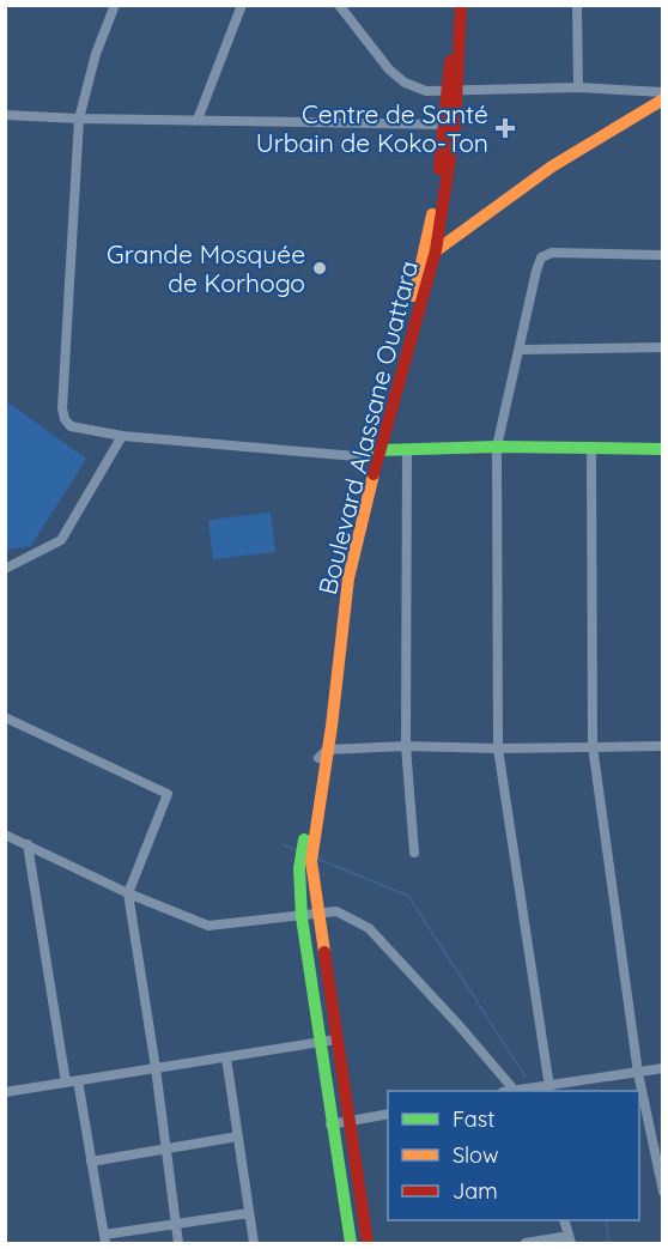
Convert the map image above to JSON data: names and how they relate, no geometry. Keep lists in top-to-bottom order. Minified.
{"streets":{"main road":["Boulevard Alassane Ouattara"]},"places":{"health":["Centre de Santé Urbain de Koko-Ton"],"other":["Grande Mosquée de Korhogo"]},"legend":["Fast","Slow","Jam"]}
